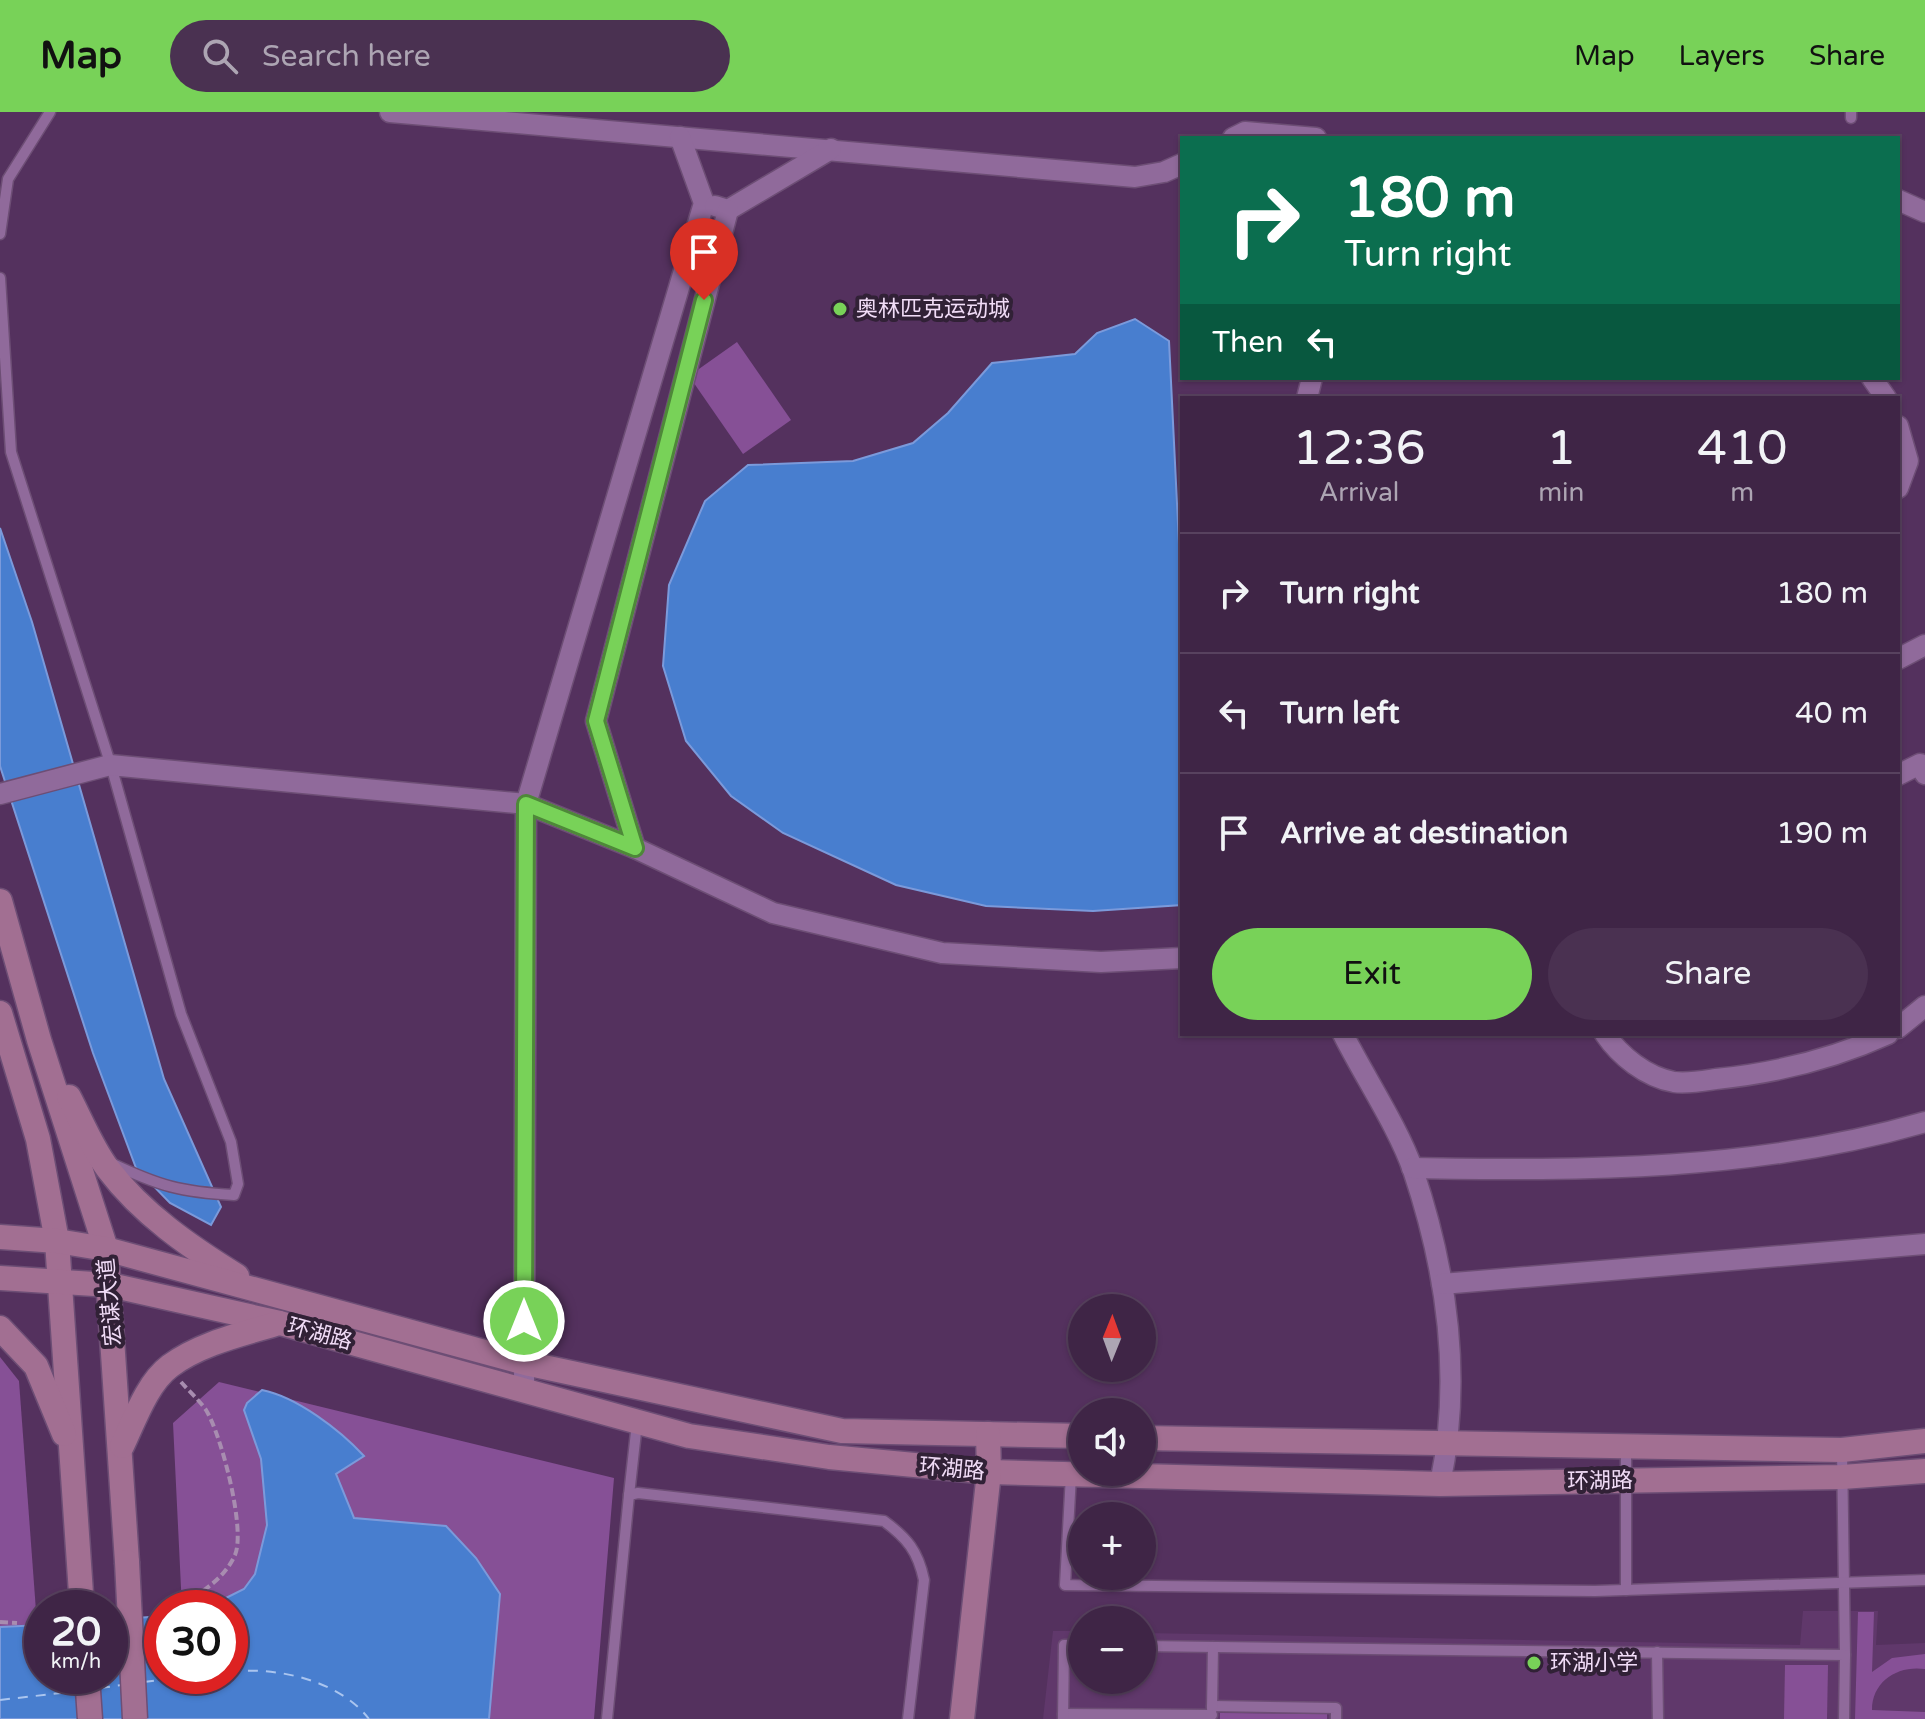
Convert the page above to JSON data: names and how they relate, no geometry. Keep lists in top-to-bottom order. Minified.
{"streets":{"main road":["宏谋大道","环湖路"]},"crossings":[["宏谋大道","环湖路"]],"places":["奥林匹克运动城","环湖小学"],"north":"top","page":{"header":"Map","search":"Search here","nav":["Map","Layers","Share"],"turn":["180 m","Turn right"],"then":"Then","eta":["12:36","Arrival","1","min","410","m"],"list":[{"name":"Turn right","value":"180 m"},{"name":"Turn left","value":"40 m"},{"name":"Arrive at destination","value":"190 m"}],"buttons":["Exit","Share"],"map_buttons":["+","−"],"speed":"20 km/h","limit":"30"}}
